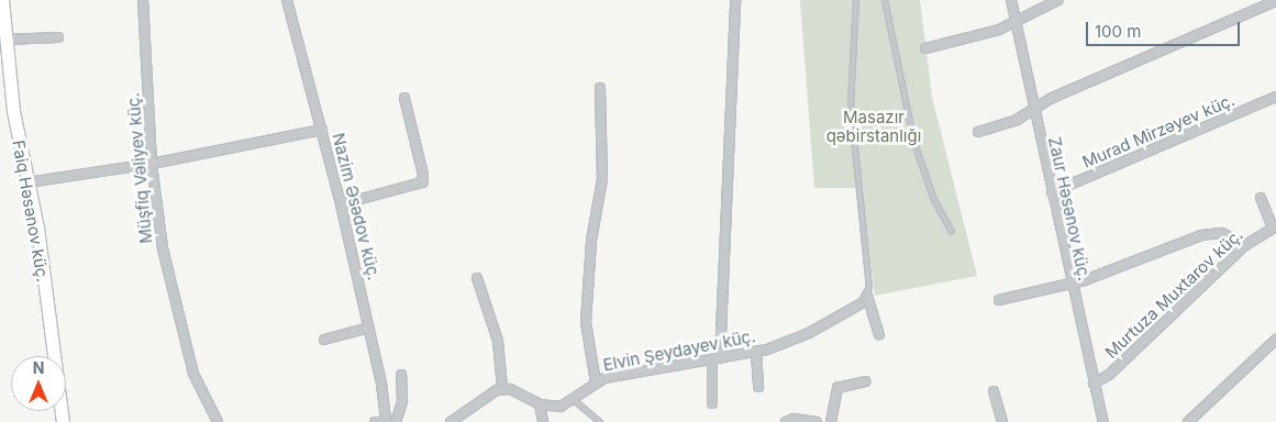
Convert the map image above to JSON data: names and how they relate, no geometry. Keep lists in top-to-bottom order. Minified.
{"streets":{"street":["Murad Mirzəyev küç.","Müşfiq Vəliyev küç.","Nazim Əsədov küç.","Zaur Həsənov küç.","Faiq Həsənov küç.","Murtuza Muxtarov küç.","Elvin Şeydayev küç."]},"crossings":[["Murad Mirzəyev küç.","Zaur Həsənov küç."],["Zaur Həsənov küç.","Murtuza Muxtarov küç."]],"parks":["Masazır qəbirstanlığı"],"scale_bar":"100 m","north":"top"}
